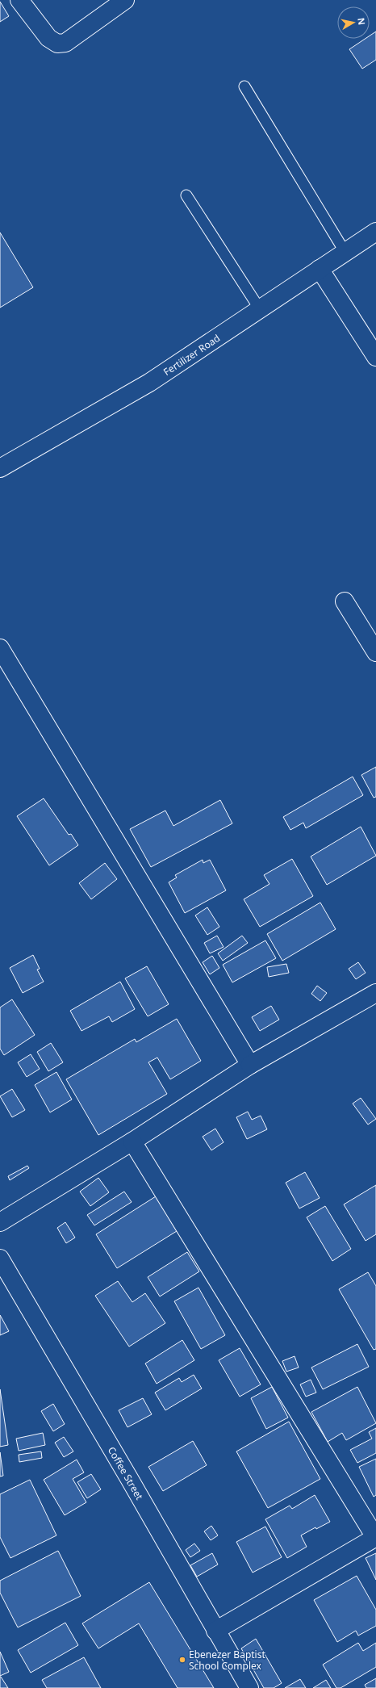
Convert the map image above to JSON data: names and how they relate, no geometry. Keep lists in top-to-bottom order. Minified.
{"streets":{"street":["Fertilizer Road","Coffee Street"]},"places":["Ebenezer Baptist School Complex"],"north":"right"}
